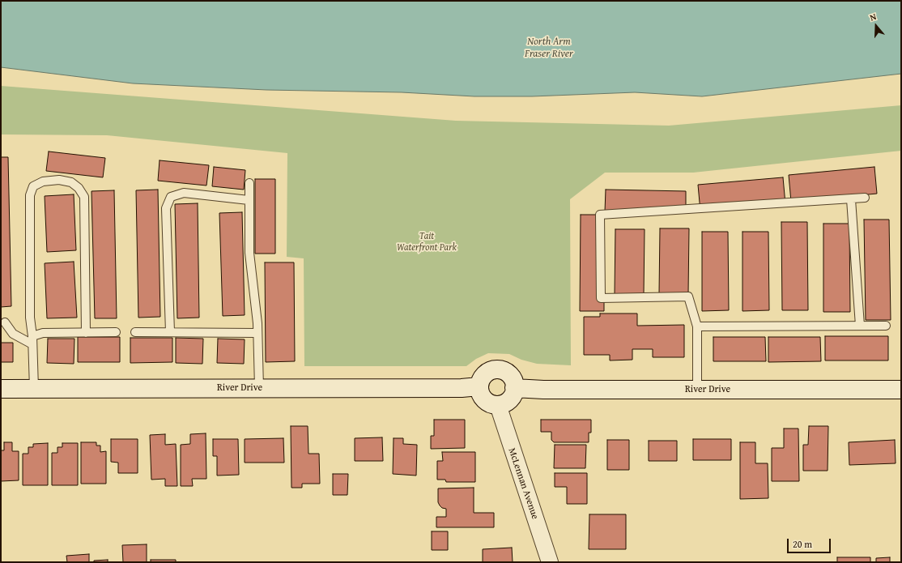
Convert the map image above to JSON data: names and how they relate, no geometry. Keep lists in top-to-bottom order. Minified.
{"streets":{"street":["River Drive","McLennan Avenue"]},"crossings":[["River Drive","McLennan Avenue"]],"water":["North Arm Fraser River"],"parks":["Tait Waterfront Park"],"scale_bar":"20 m","north":"top"}
